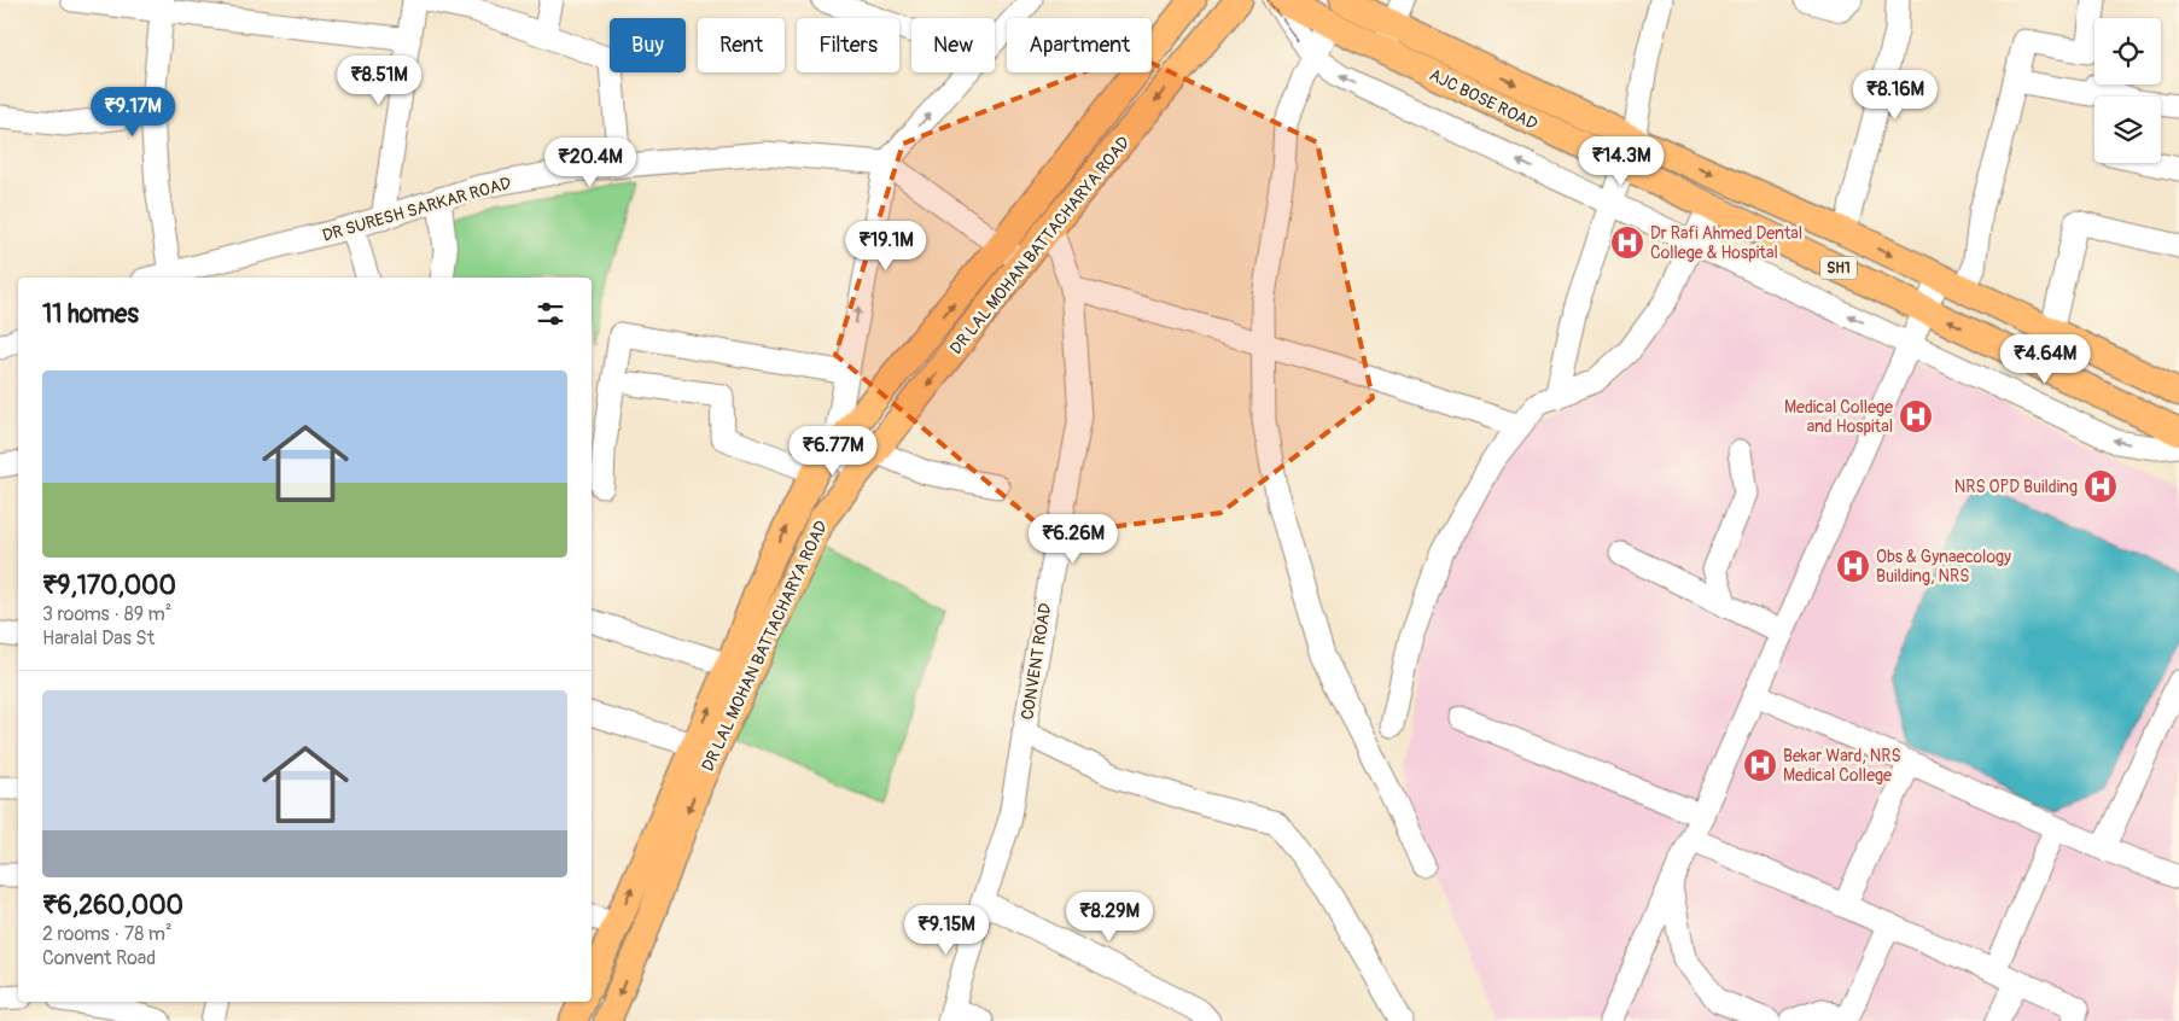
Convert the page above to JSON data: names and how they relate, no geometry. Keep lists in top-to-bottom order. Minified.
{"streets":{"main road":["AJC BOSE ROAD","DR LAL MOHAN BATTACHARYA ROAD","SH1"],"street":["DR SURESH SARKAR ROAD","CONVENT ROAD"]},"crossings":[["DR LAL MOHAN BATTACHARYA ROAD","CONVENT ROAD"]],"places":{"hospital":["Dr Rafi Ahmed Dental College & Hospital","Medical College and Hospital","NRS OPD Building","Obs & Gynaecology Building, NRS","Bekar Ward, NRS Medical College"]},"page":{"chip":["Buy","Rent","Filters","New","Apartment"],"price":["₹8.51M","₹8.16M","₹9.17M","₹14.3M","₹20.4M","₹19.1M","₹4.64M","₹6.77M","₹6.26M","₹8.29M","₹9.15M"],"heading":"11 homes","list":[{"name":"₹9,170,000","note":"3 rooms · 89 m² · Haralal Das St"},{"name":"₹6,260,000","note":"2 rooms · 78 m² · Convent Road"}]}}
